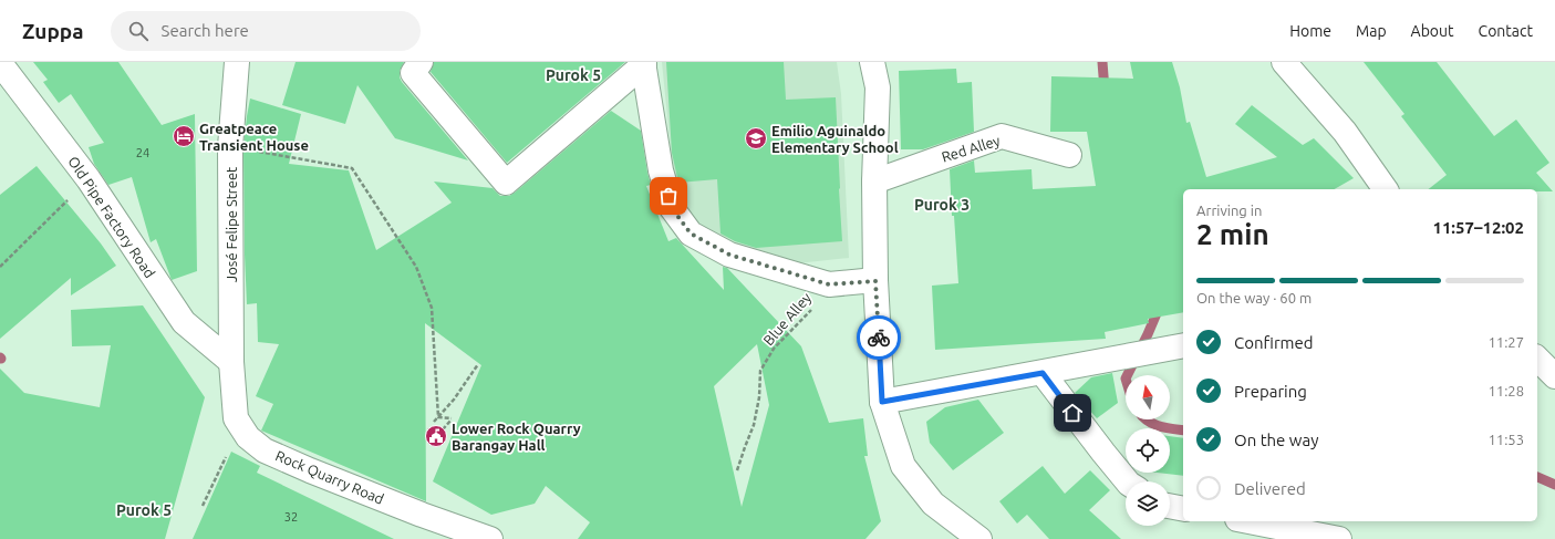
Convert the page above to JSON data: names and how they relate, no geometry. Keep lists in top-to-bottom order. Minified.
{"streets":{"street":["Red Alley","Old Pipe Factory Road","José Felipe Street","Rock Quarry Road"],"path":["Blue Alley"]},"crossings":[["Old Pipe Factory Road","José Felipe Street"],["Old Pipe Factory Road","Rock Quarry Road"],["José Felipe Street","Rock Quarry Road"]],"districts":["Purok 5","Purok 3","Purok 5"],"places":{"hotel":["Greatpeace Transient House"],"school or university":["Emilio Aguinaldo Elementary School"],"public building":["Lower Rock Quarry Barangay Hall"]},"house_numbers":["24","32"],"north":"top","page":{"header":"Zuppa","search":"Search here","nav":["Home","Map","About","Contact"],"heading":["2 min","Arriving in","11:57–12:02"],"bar":"On the way · 60 m","list":[["Confirmed","11:27"],["Preparing","11:28"],["On the way","11:53"],"Delivered"]}}
